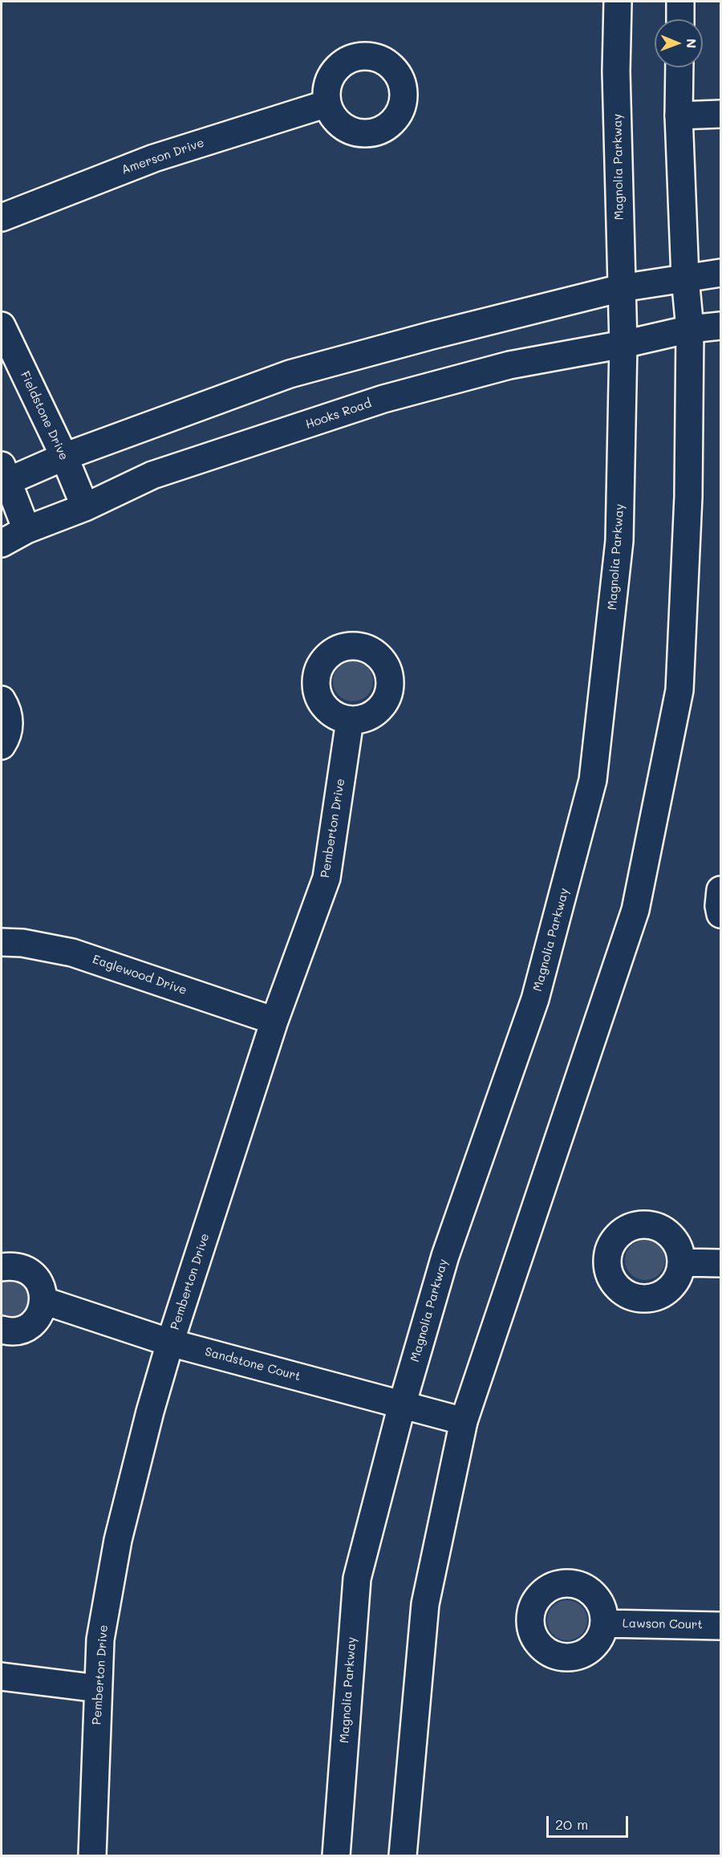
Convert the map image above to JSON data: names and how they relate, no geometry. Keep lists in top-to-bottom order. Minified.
{"streets":{"street":["Amerson Drive","Magnolia Parkway","Hooks Road","Fieldstone Drive","Pemberton Drive","Eaglewood Drive","Sandstone Court","Lawson Court"]},"crossings":[["Magnolia Parkway","Hooks Road"],["Magnolia Parkway","Sandstone Court"],["Hooks Road","Fieldstone Drive"],["Pemberton Drive","Eaglewood Drive"],["Pemberton Drive","Sandstone Court"]],"scale_bar":"20 m","north":"right"}
